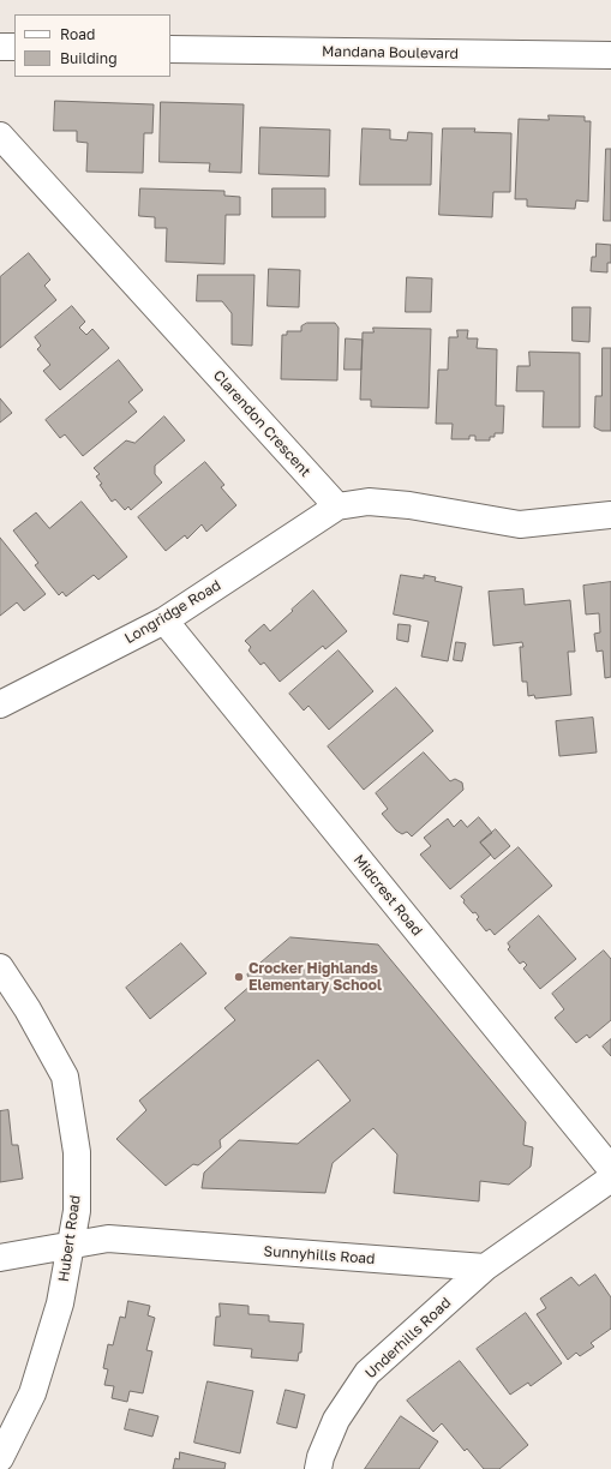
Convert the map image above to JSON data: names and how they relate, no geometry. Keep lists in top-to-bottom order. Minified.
{"streets":{"street":["Mandana Boulevard","Clarendon Crescent","Longridge Road","Midcrest Road","Hubert Road","Sunnyhills Road","Underhills Road"]},"crossings":[["Clarendon Crescent","Longridge Road"],["Longridge Road","Midcrest Road"],["Hubert Road","Sunnyhills Road"],["Sunnyhills Road","Underhills Road"]],"places":["Crocker Highlands Elementary School"],"legend":["Road","Building"]}
